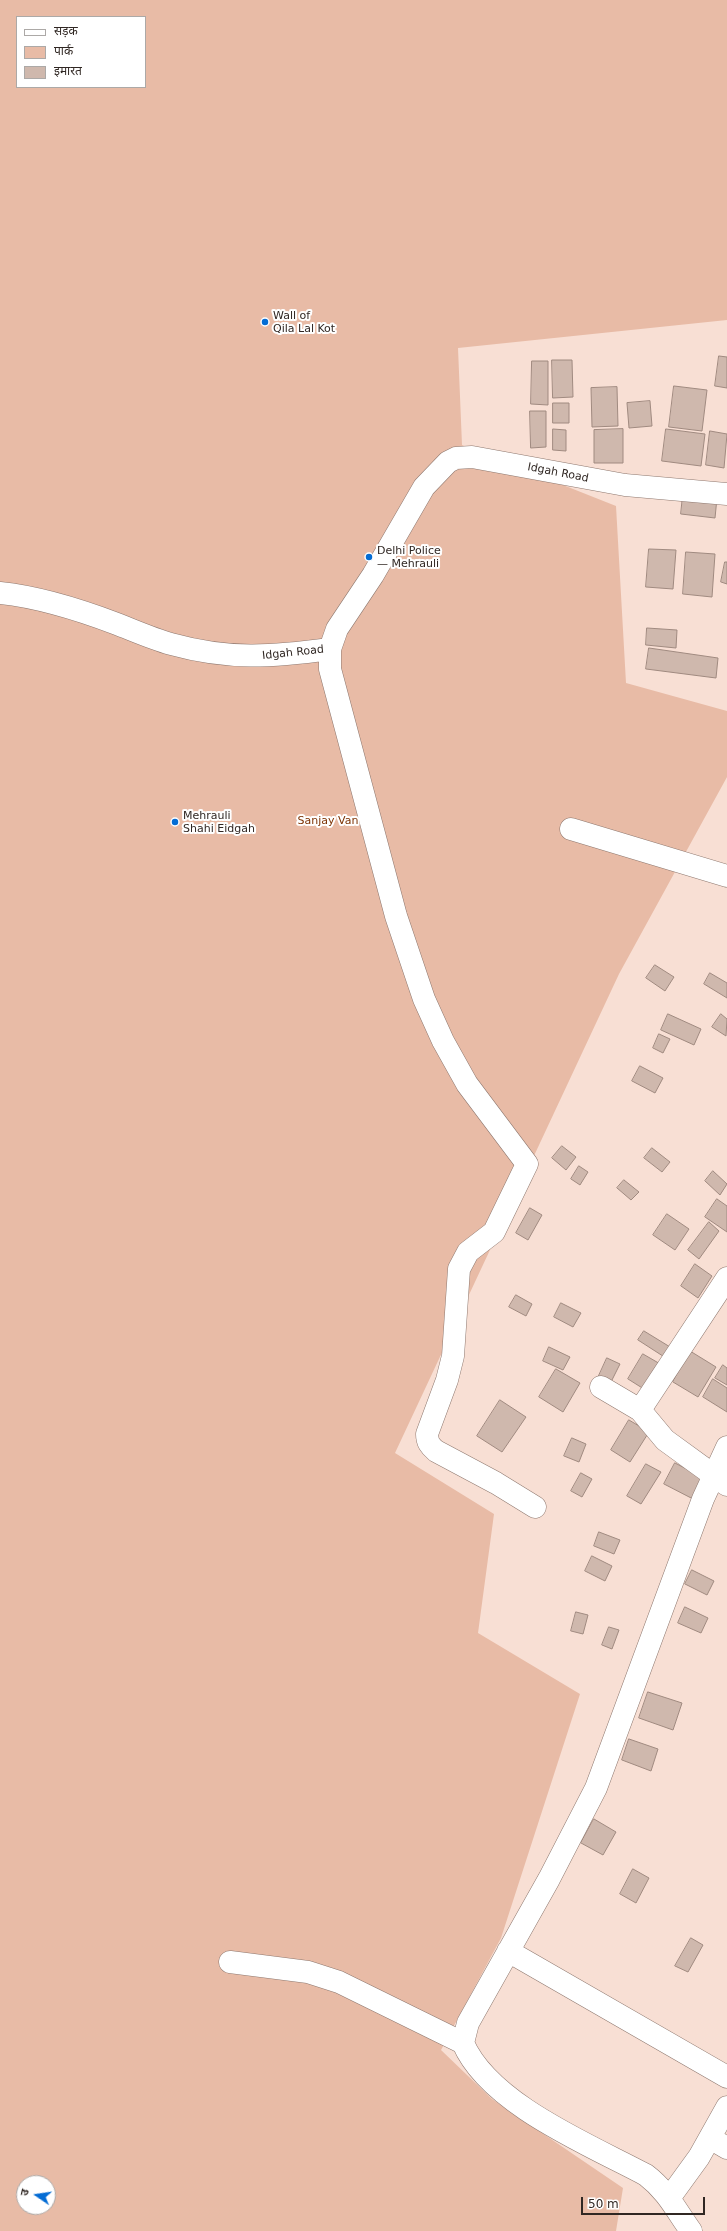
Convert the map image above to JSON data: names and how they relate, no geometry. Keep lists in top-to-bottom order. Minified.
{"streets":{"street":["Idgah Road"]},"parks":["Sanjay Van"],"places":["Wall of Qila Lal Kot","Delhi Police — Mehrauli","Mehrauli Shahi Eidgah"],"legend":["सड़क","पार्क","इमारत"],"scale_bar":"50 m","north":"left"}
